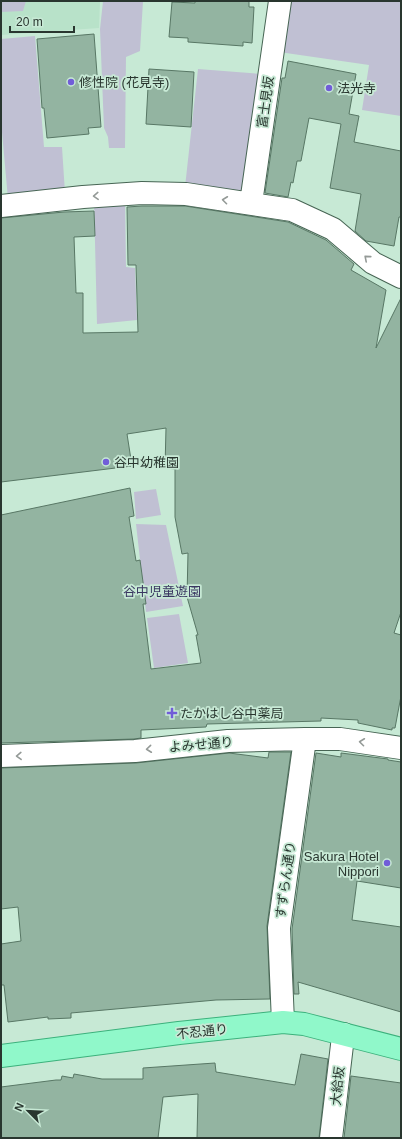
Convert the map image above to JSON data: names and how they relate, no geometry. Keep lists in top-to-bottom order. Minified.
{"streets":{"main road":["不忍通り"],"street":["富士見坂","よみせ通り","すずらん通り","大給坂"]},"crossings":[["よみせ通り","すずらん通り"],["すずらん通り","不忍通り"],["不忍通り","大給坂"]],"one_way":["よみせ通り"],"parks":["谷中児童遊園"],"places":{"other":["修性院 (花見寺)","法光寺","谷中幼稚園","Sakura Hotel Nippori"],"health":["たかはし谷中薬局"]},"scale_bar":"20 m","north":"top left"}
